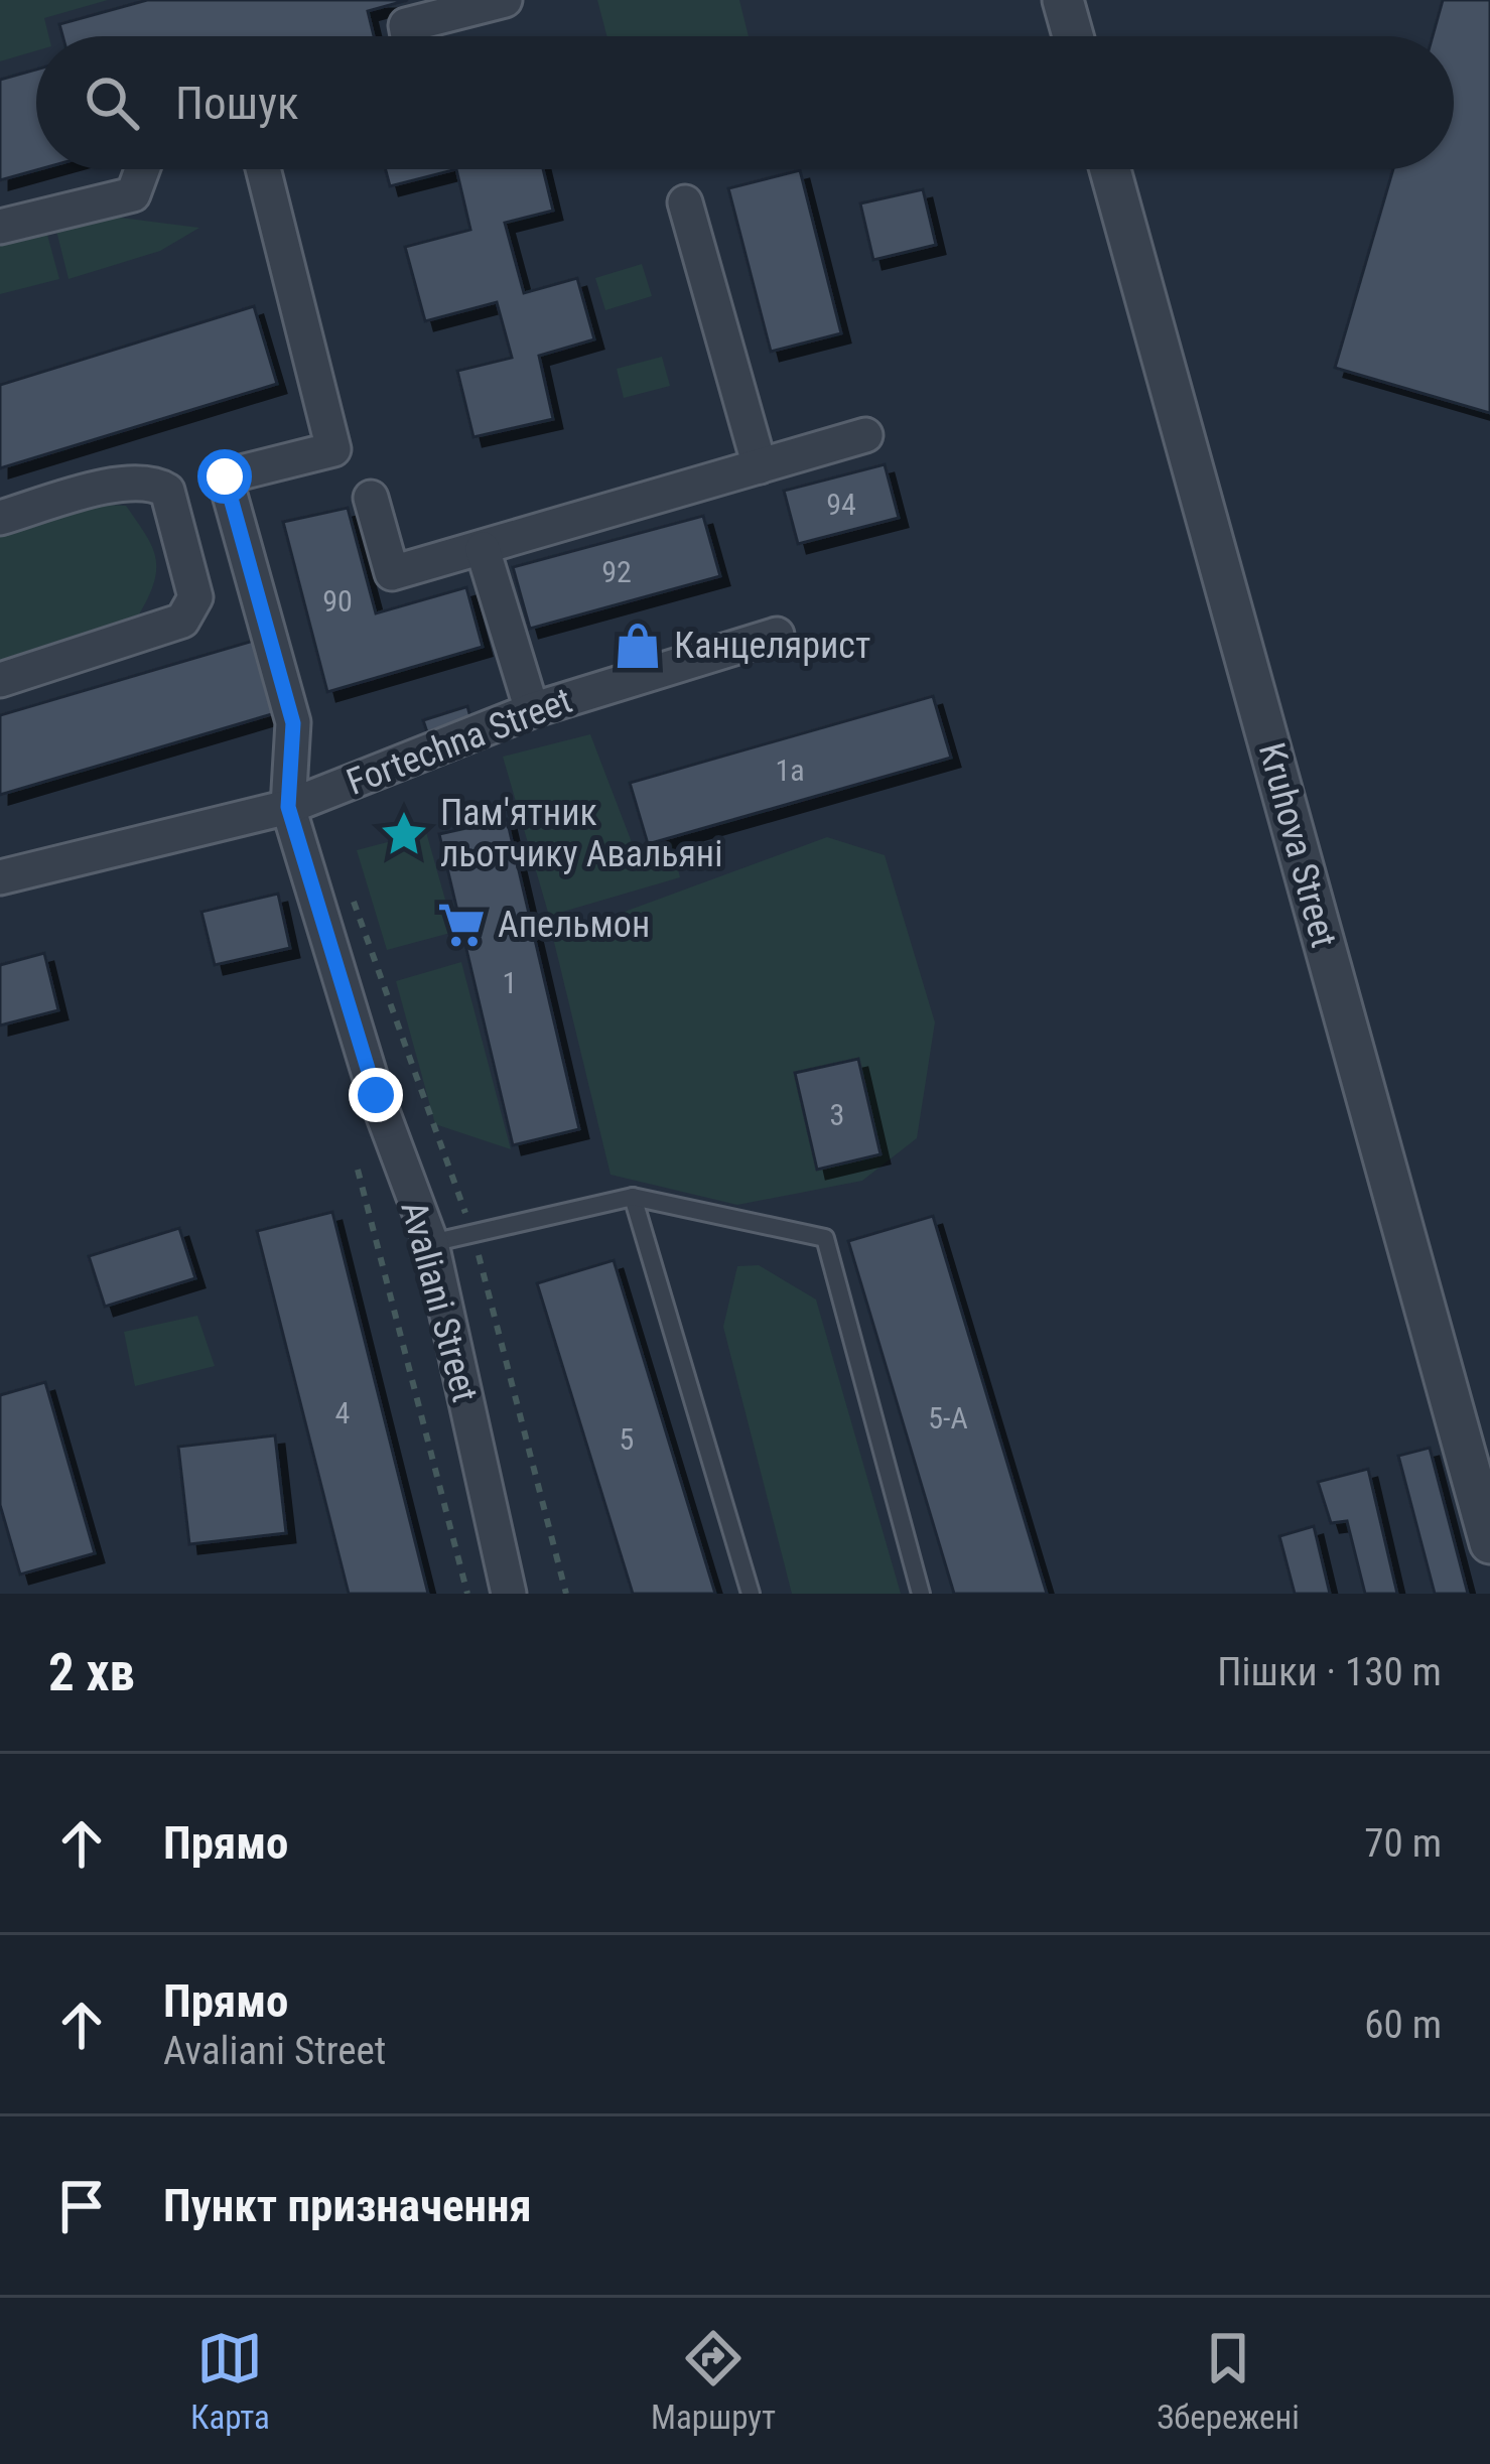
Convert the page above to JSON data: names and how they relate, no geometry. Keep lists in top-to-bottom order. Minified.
{"streets":{"street":["Fortechna Street","Kruhova Street","Avaliani Street"]},"crossings":[["Fortechna Street","Avaliani Street"]],"places":{"shop":["Канцелярист"],"place":["Пам'ятник льотчику Авальяні"],"supermarket":["Апельмон"]},"house_numbers":["94","92","90","1а","1","3","4","5-А","5"],"page":{"search":"Пошук","heading":["2 хв","Пішки · 130 m"],"list":[["Прямо","70 m"],["Прямо","Avaliani Street","60 m"],"Пункт призначення"],"nav":["Карта","Маршрут","Збережені"]}}
